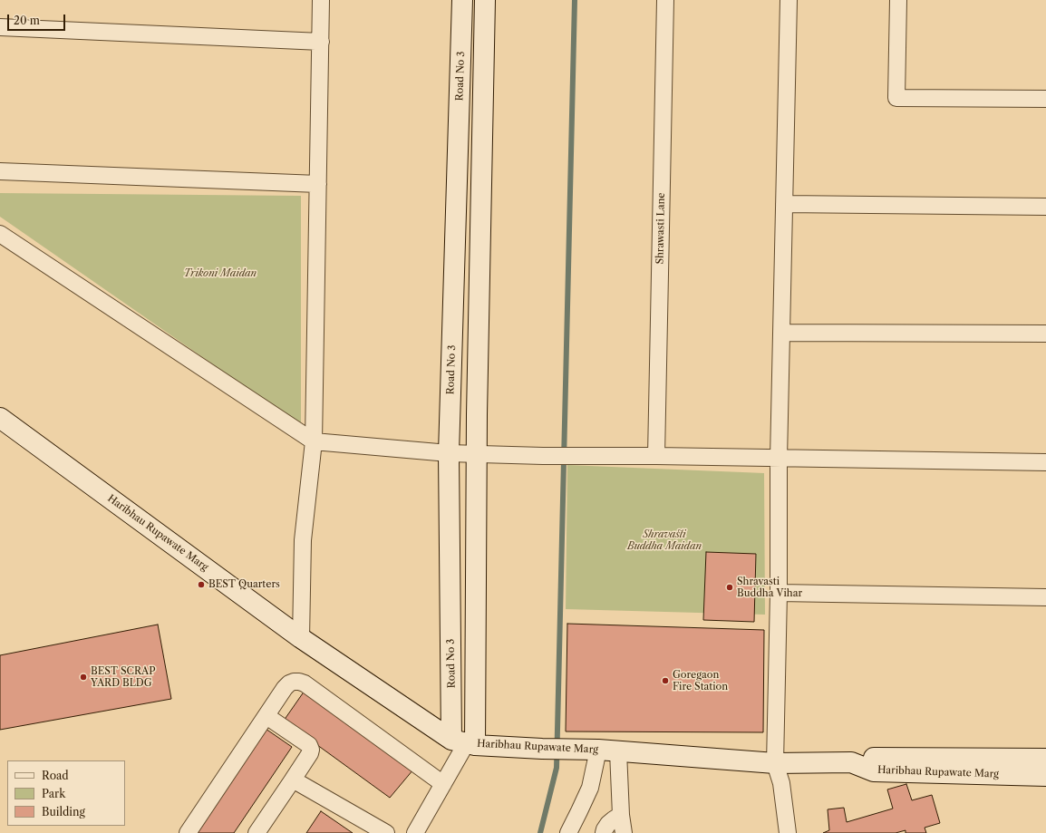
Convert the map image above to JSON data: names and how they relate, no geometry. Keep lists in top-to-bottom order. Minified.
{"streets":{"street":["Road No 3","Shrawasti Lane","Haribhau Rupawate Marg"]},"crossings":[["Road No 3","Haribhau Rupawate Marg"]],"parks":["Trikoni Maidan","Shravasti Buddha Maidan"],"places":["BEST Quarters","Shravasti Buddha Vihar","BEST SCRAP YARD BLDG","Goregaon Fire Station"],"legend":["Road","Park","Building"],"scale_bar":"20 m"}
